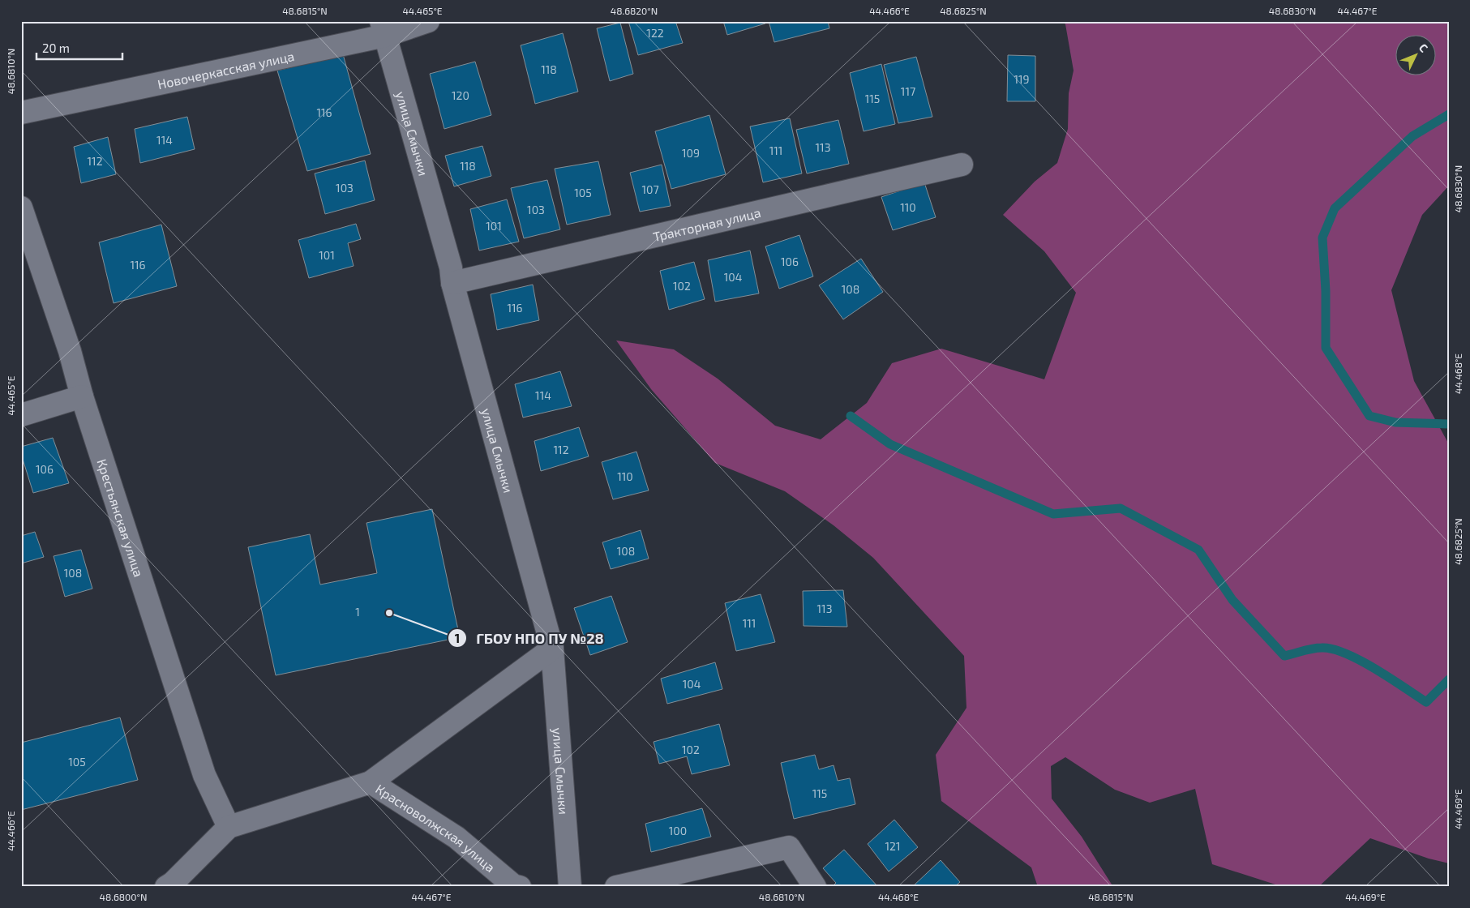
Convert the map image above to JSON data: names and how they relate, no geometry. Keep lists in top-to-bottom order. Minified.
{"streets":{"street":["Новочеркасская улица","улица Смычки","Тракторная улица","Крестьянская улица","Красноволжская улица"]},"crossings":[["Новочеркасская улица","улица Смычки"],["улица Смычки","Тракторная улица"]],"places":["ГБОУ НПО ПУ №28"],"house_numbers":["122","118","119","117","120","115","116","114","113","111","109","112","118","103","107","105","110","103","101","101","106","116","104","102","108","116","114","112","106","110","108","108","113","1","111","104","102","105","115","100","121"],"scale_bar":"20 m","north":"top right","coordinates":["48.6815°N","44.465°E","48.6820°N","44.466°E","48.6825°N","48.6830°N","44.467°E","48.6810°N","44.468°E","44.469°E","48.6800°N"]}
